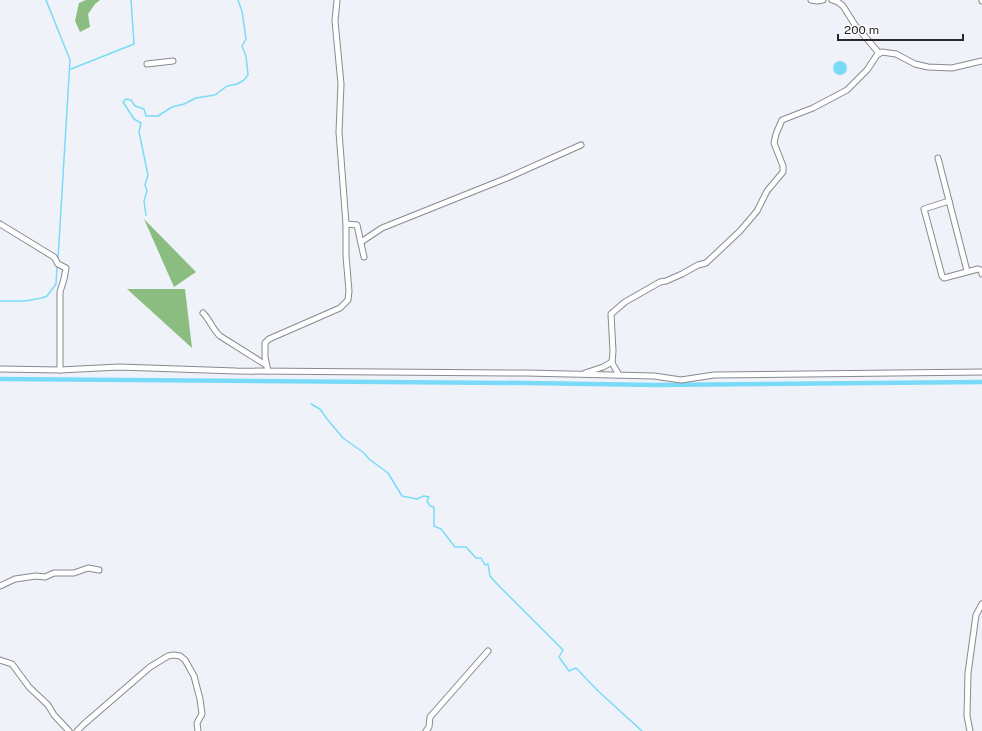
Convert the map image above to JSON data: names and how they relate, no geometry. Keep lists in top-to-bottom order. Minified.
{"scale_bar":"200 m"}
